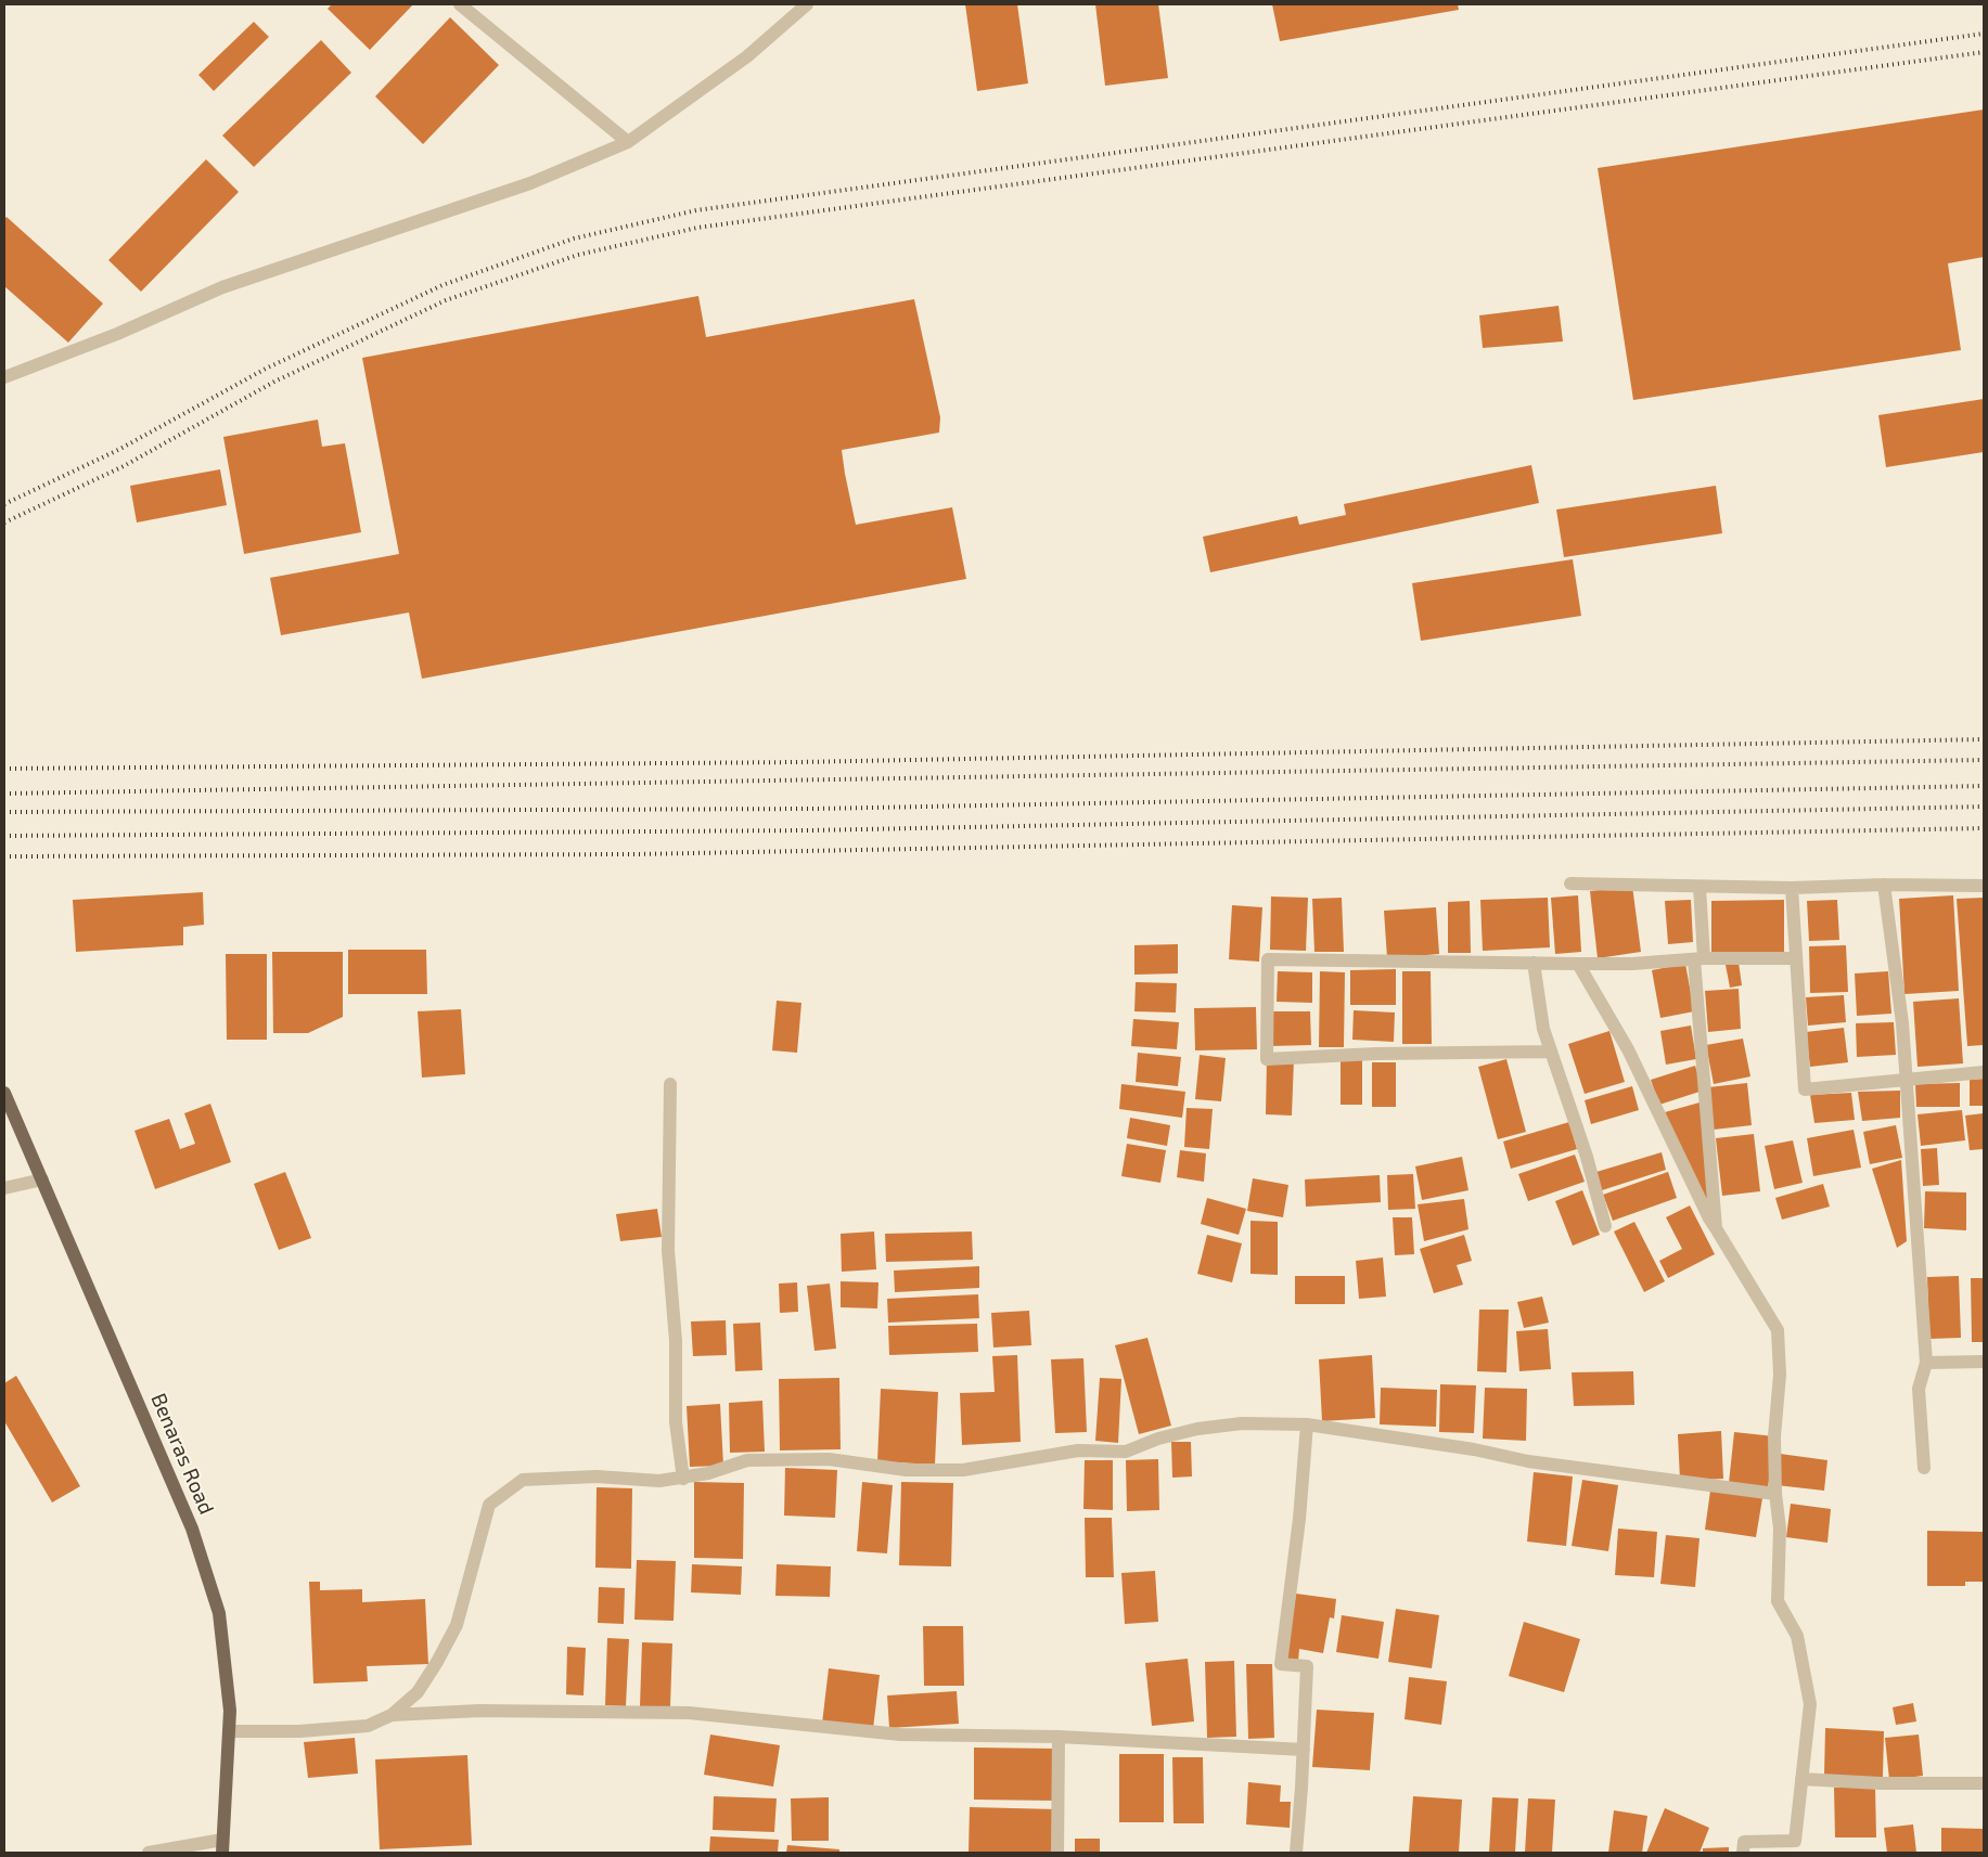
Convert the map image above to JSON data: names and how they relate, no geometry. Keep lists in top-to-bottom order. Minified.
{"streets":{"main road":["Benaras Road"]}}
